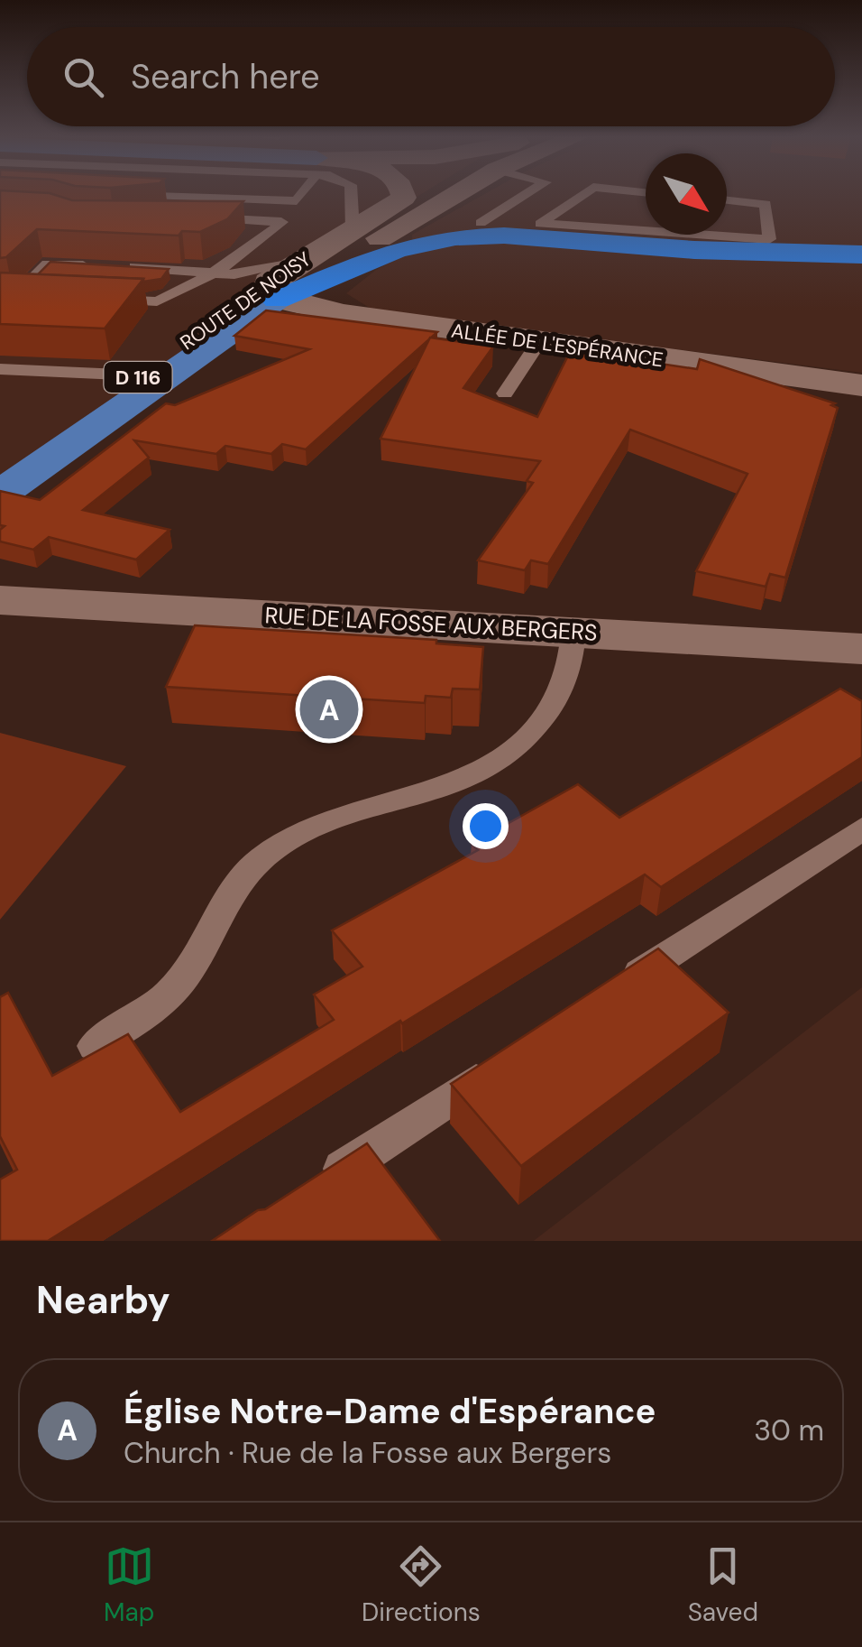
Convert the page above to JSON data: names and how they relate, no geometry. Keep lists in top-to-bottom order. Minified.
{"streets":{"main road":["ROUTE DE NOISY","ALLÉE DE L'ESPÉRANCE","D 116","RUE DE LA FOSSE AUX BERGERS"]},"crossings":[["ROUTE DE NOISY","ALLÉE DE L'ESPÉRANCE"],["ROUTE DE NOISY","D 116"],["ALLÉE DE L'ESPÉRANCE","D 116"]],"north":"bottom right","page":{"search":"Search here","pins":"A","heading":"Nearby","list":[{"mark":"A","name":"Église Notre-Dame d'Espérance","note":"Church · Rue de la Fosse aux Bergers","value":"30 m"}],"nav":["Map","Directions","Saved"]}}
